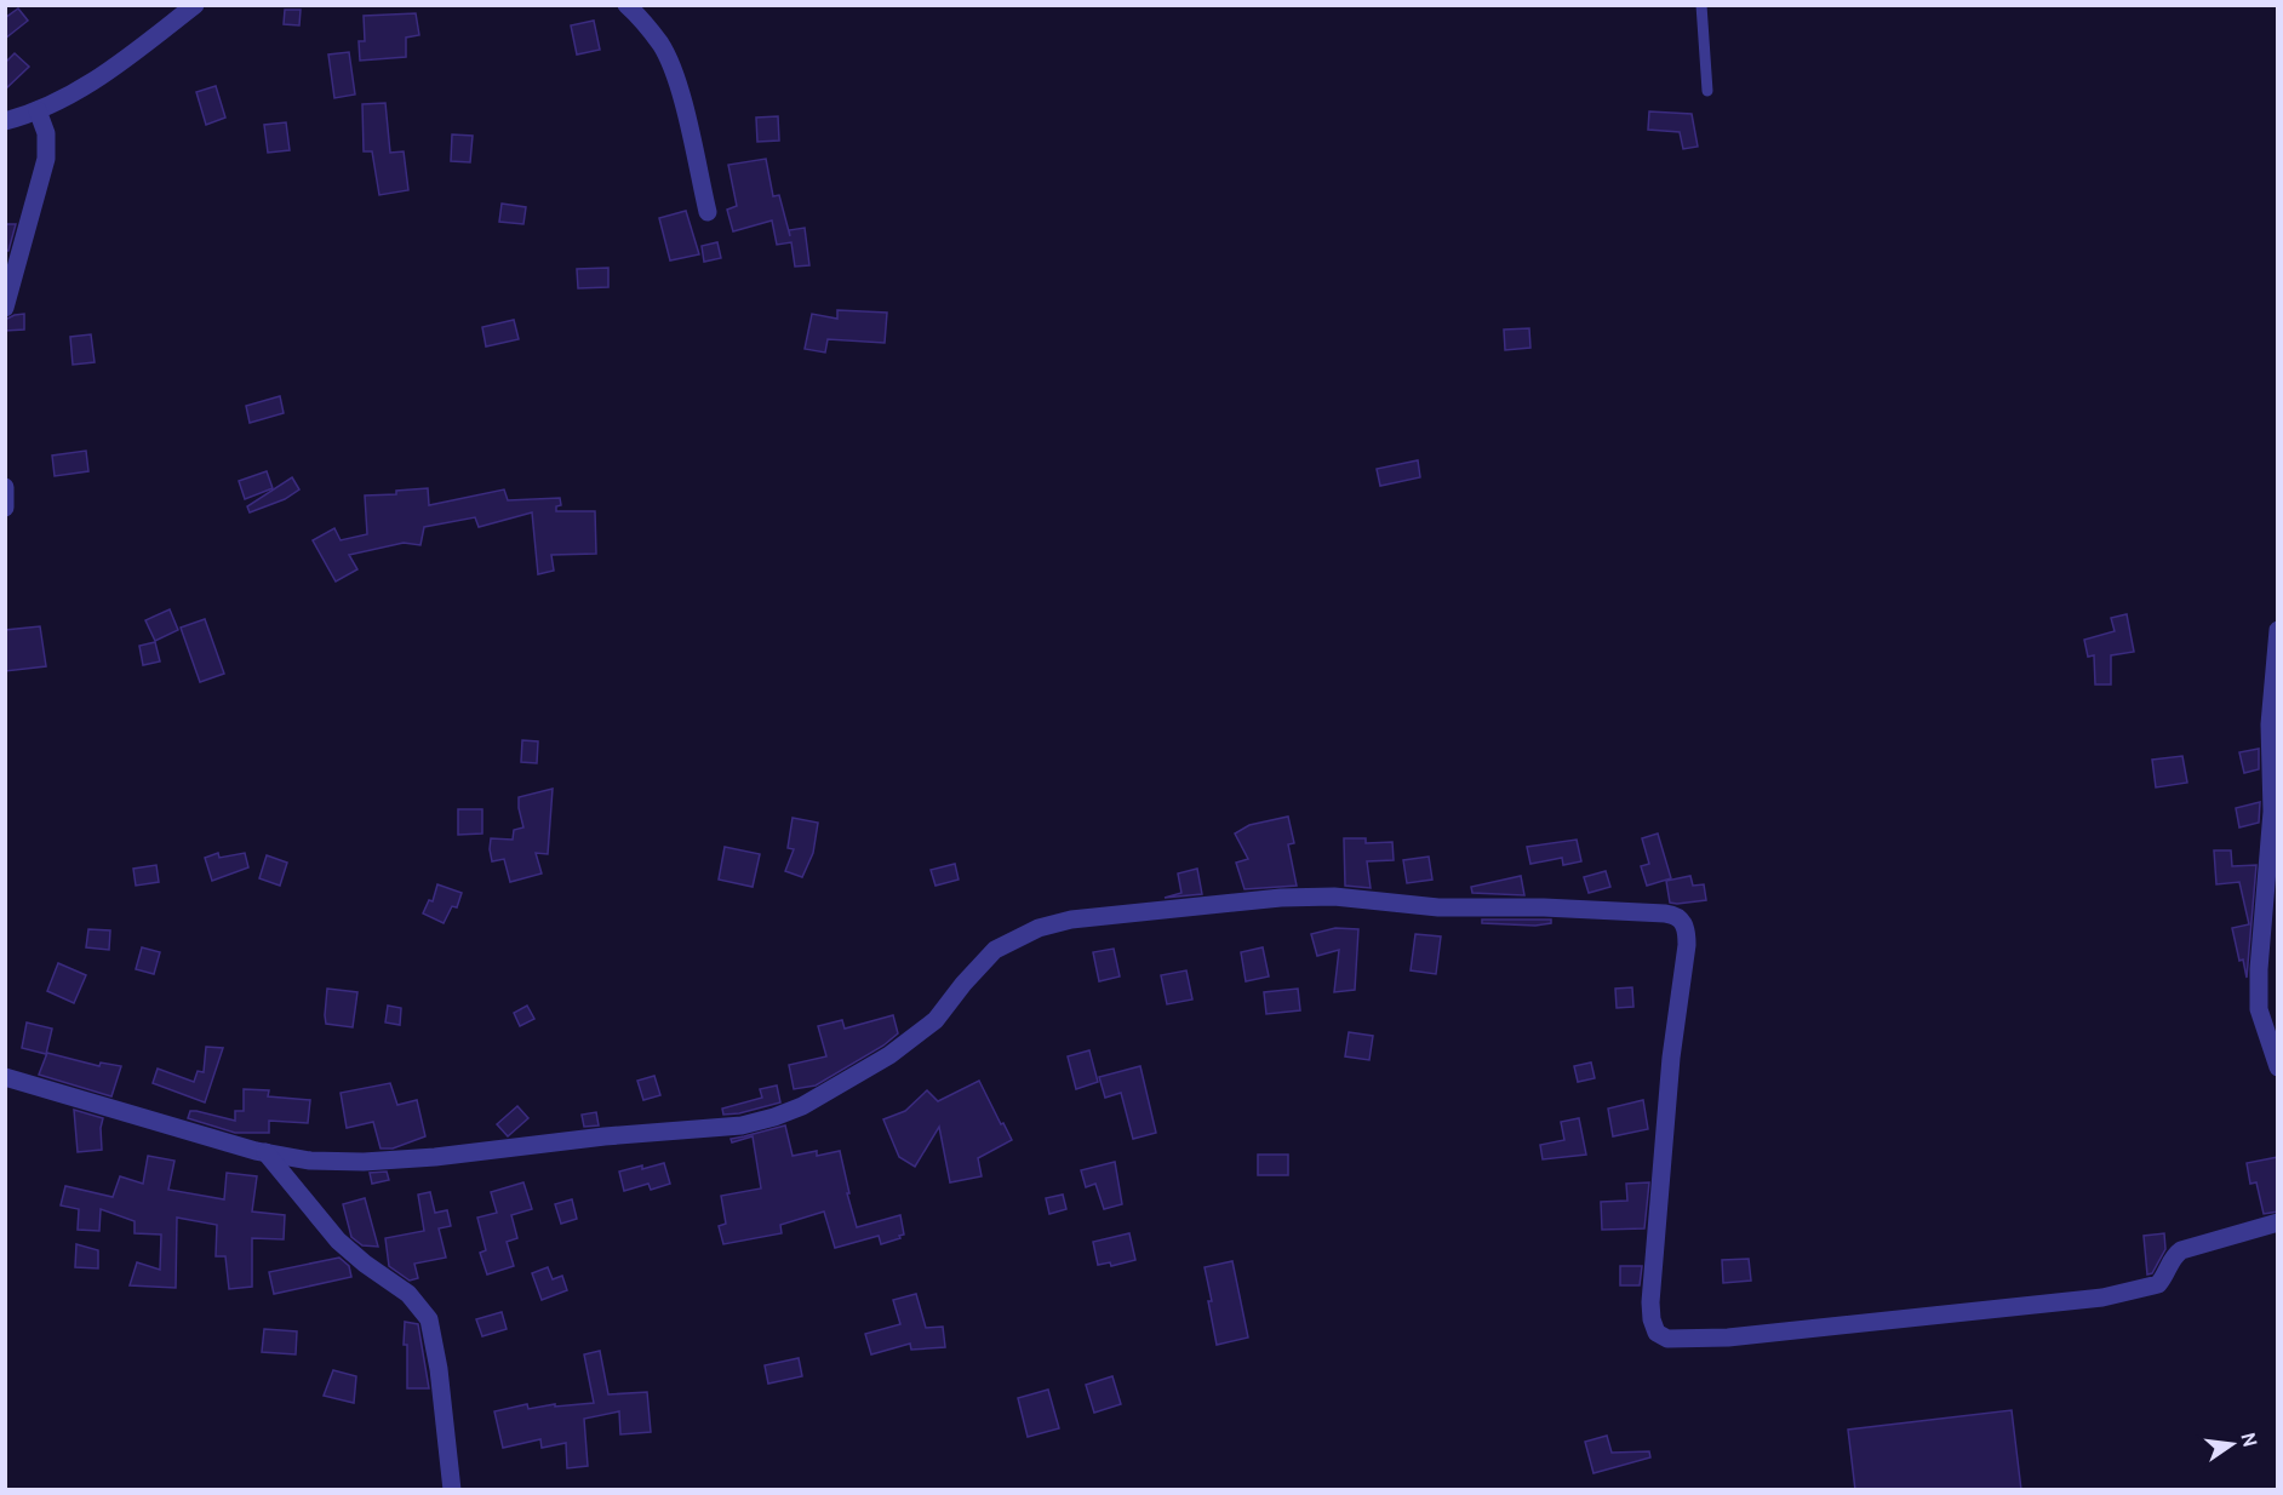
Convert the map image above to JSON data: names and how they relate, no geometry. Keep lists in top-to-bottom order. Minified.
{"north":"right"}
